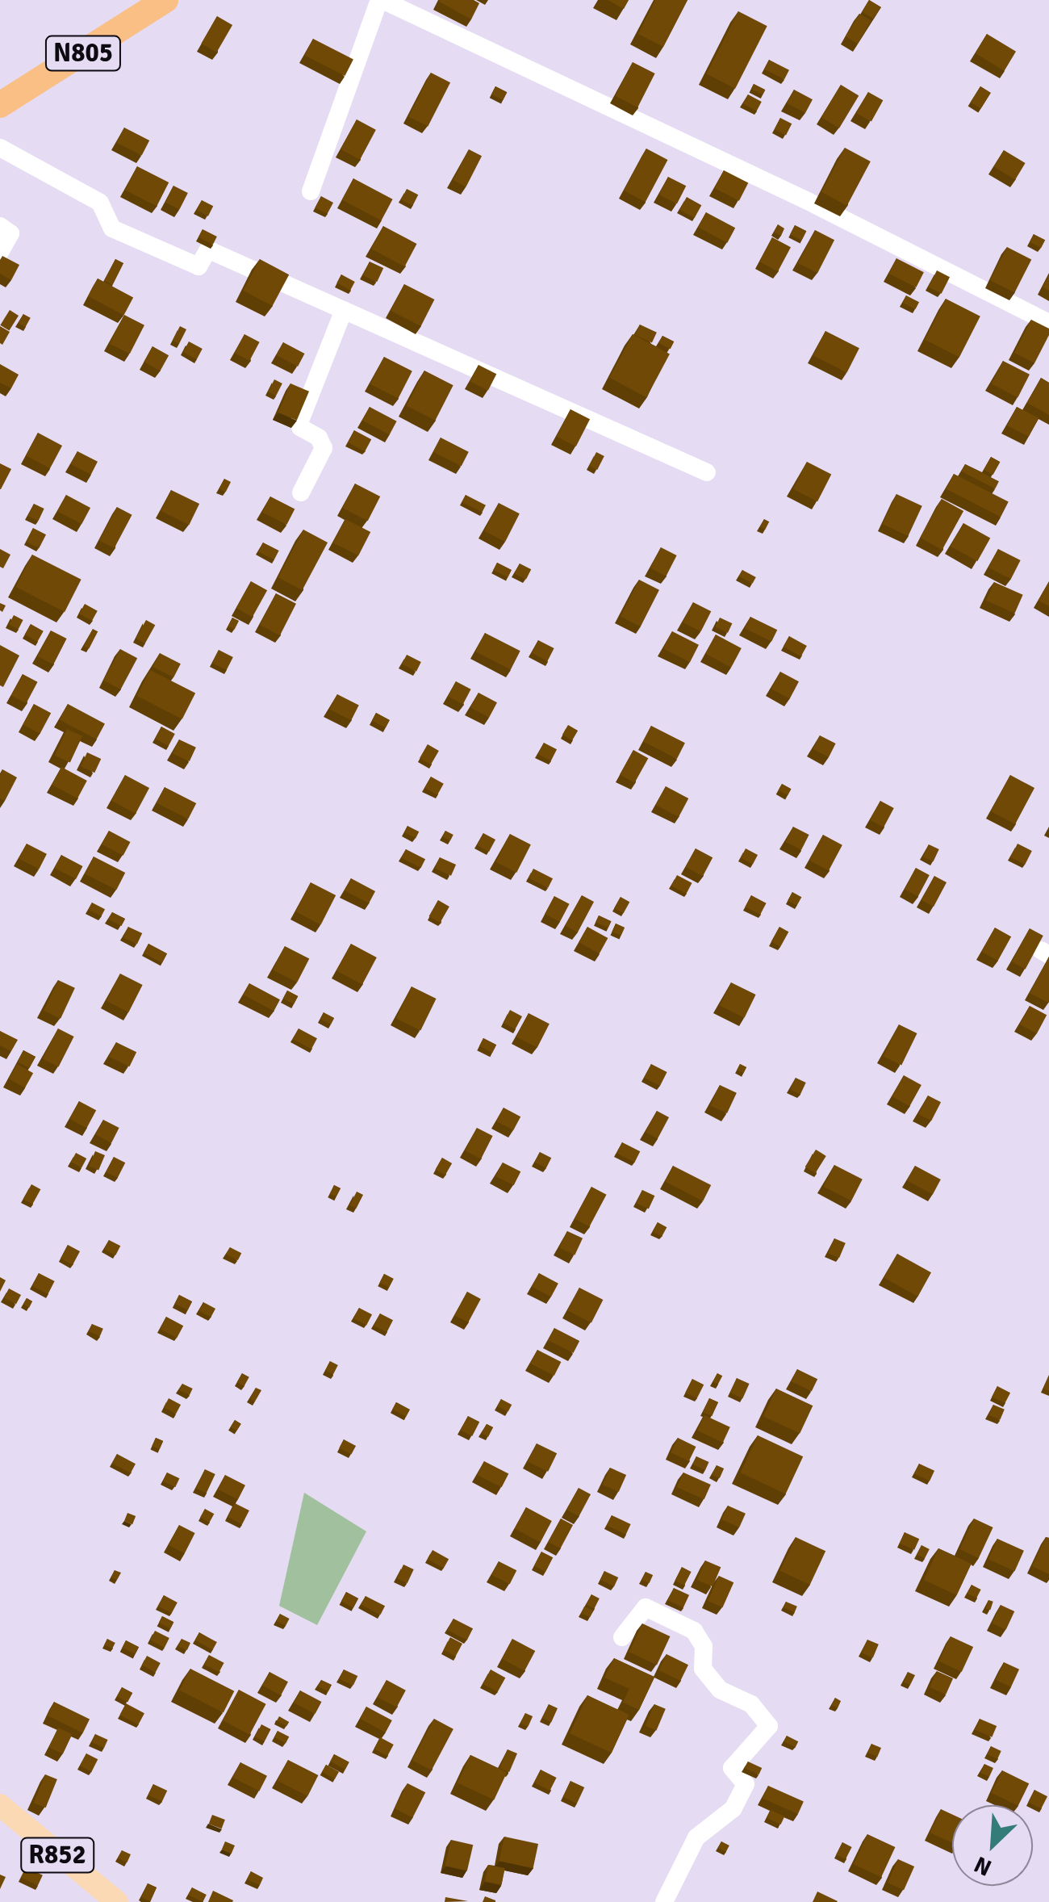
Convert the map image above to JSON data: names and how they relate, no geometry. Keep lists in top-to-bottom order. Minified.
{"streets":{"highway":["N805"],"main road":["R852"]},"north":"bottom left"}
